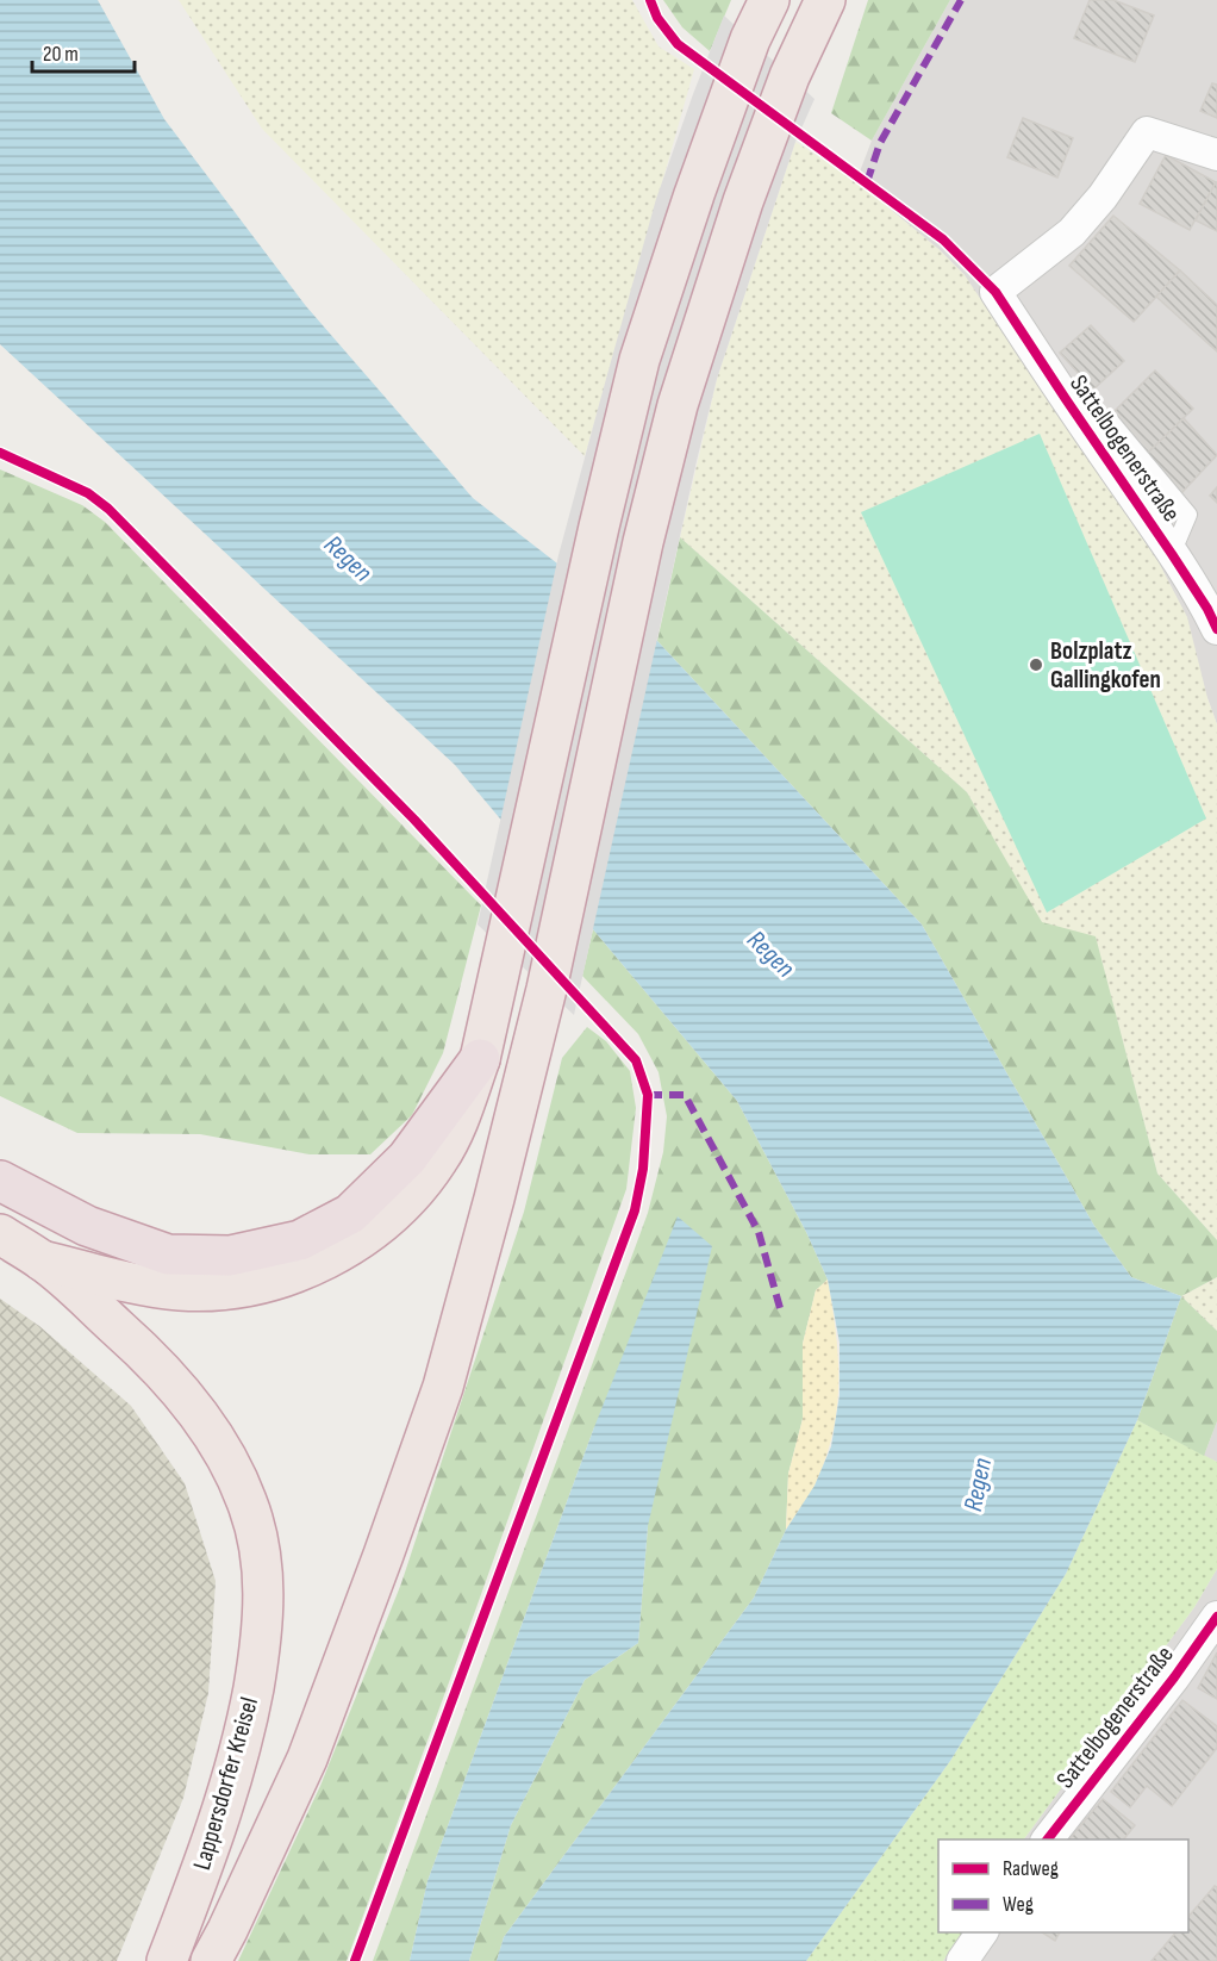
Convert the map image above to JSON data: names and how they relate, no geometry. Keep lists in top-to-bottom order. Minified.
{"streets":{"highway":["Lappersdorfer Kreisel"],"street":["Sattelbogenerstraße"]},"water":["Regen"],"places":["Bolzplatz Gallingkofen"],"legend":["Radweg","Weg"],"scale_bar":"20 m"}
